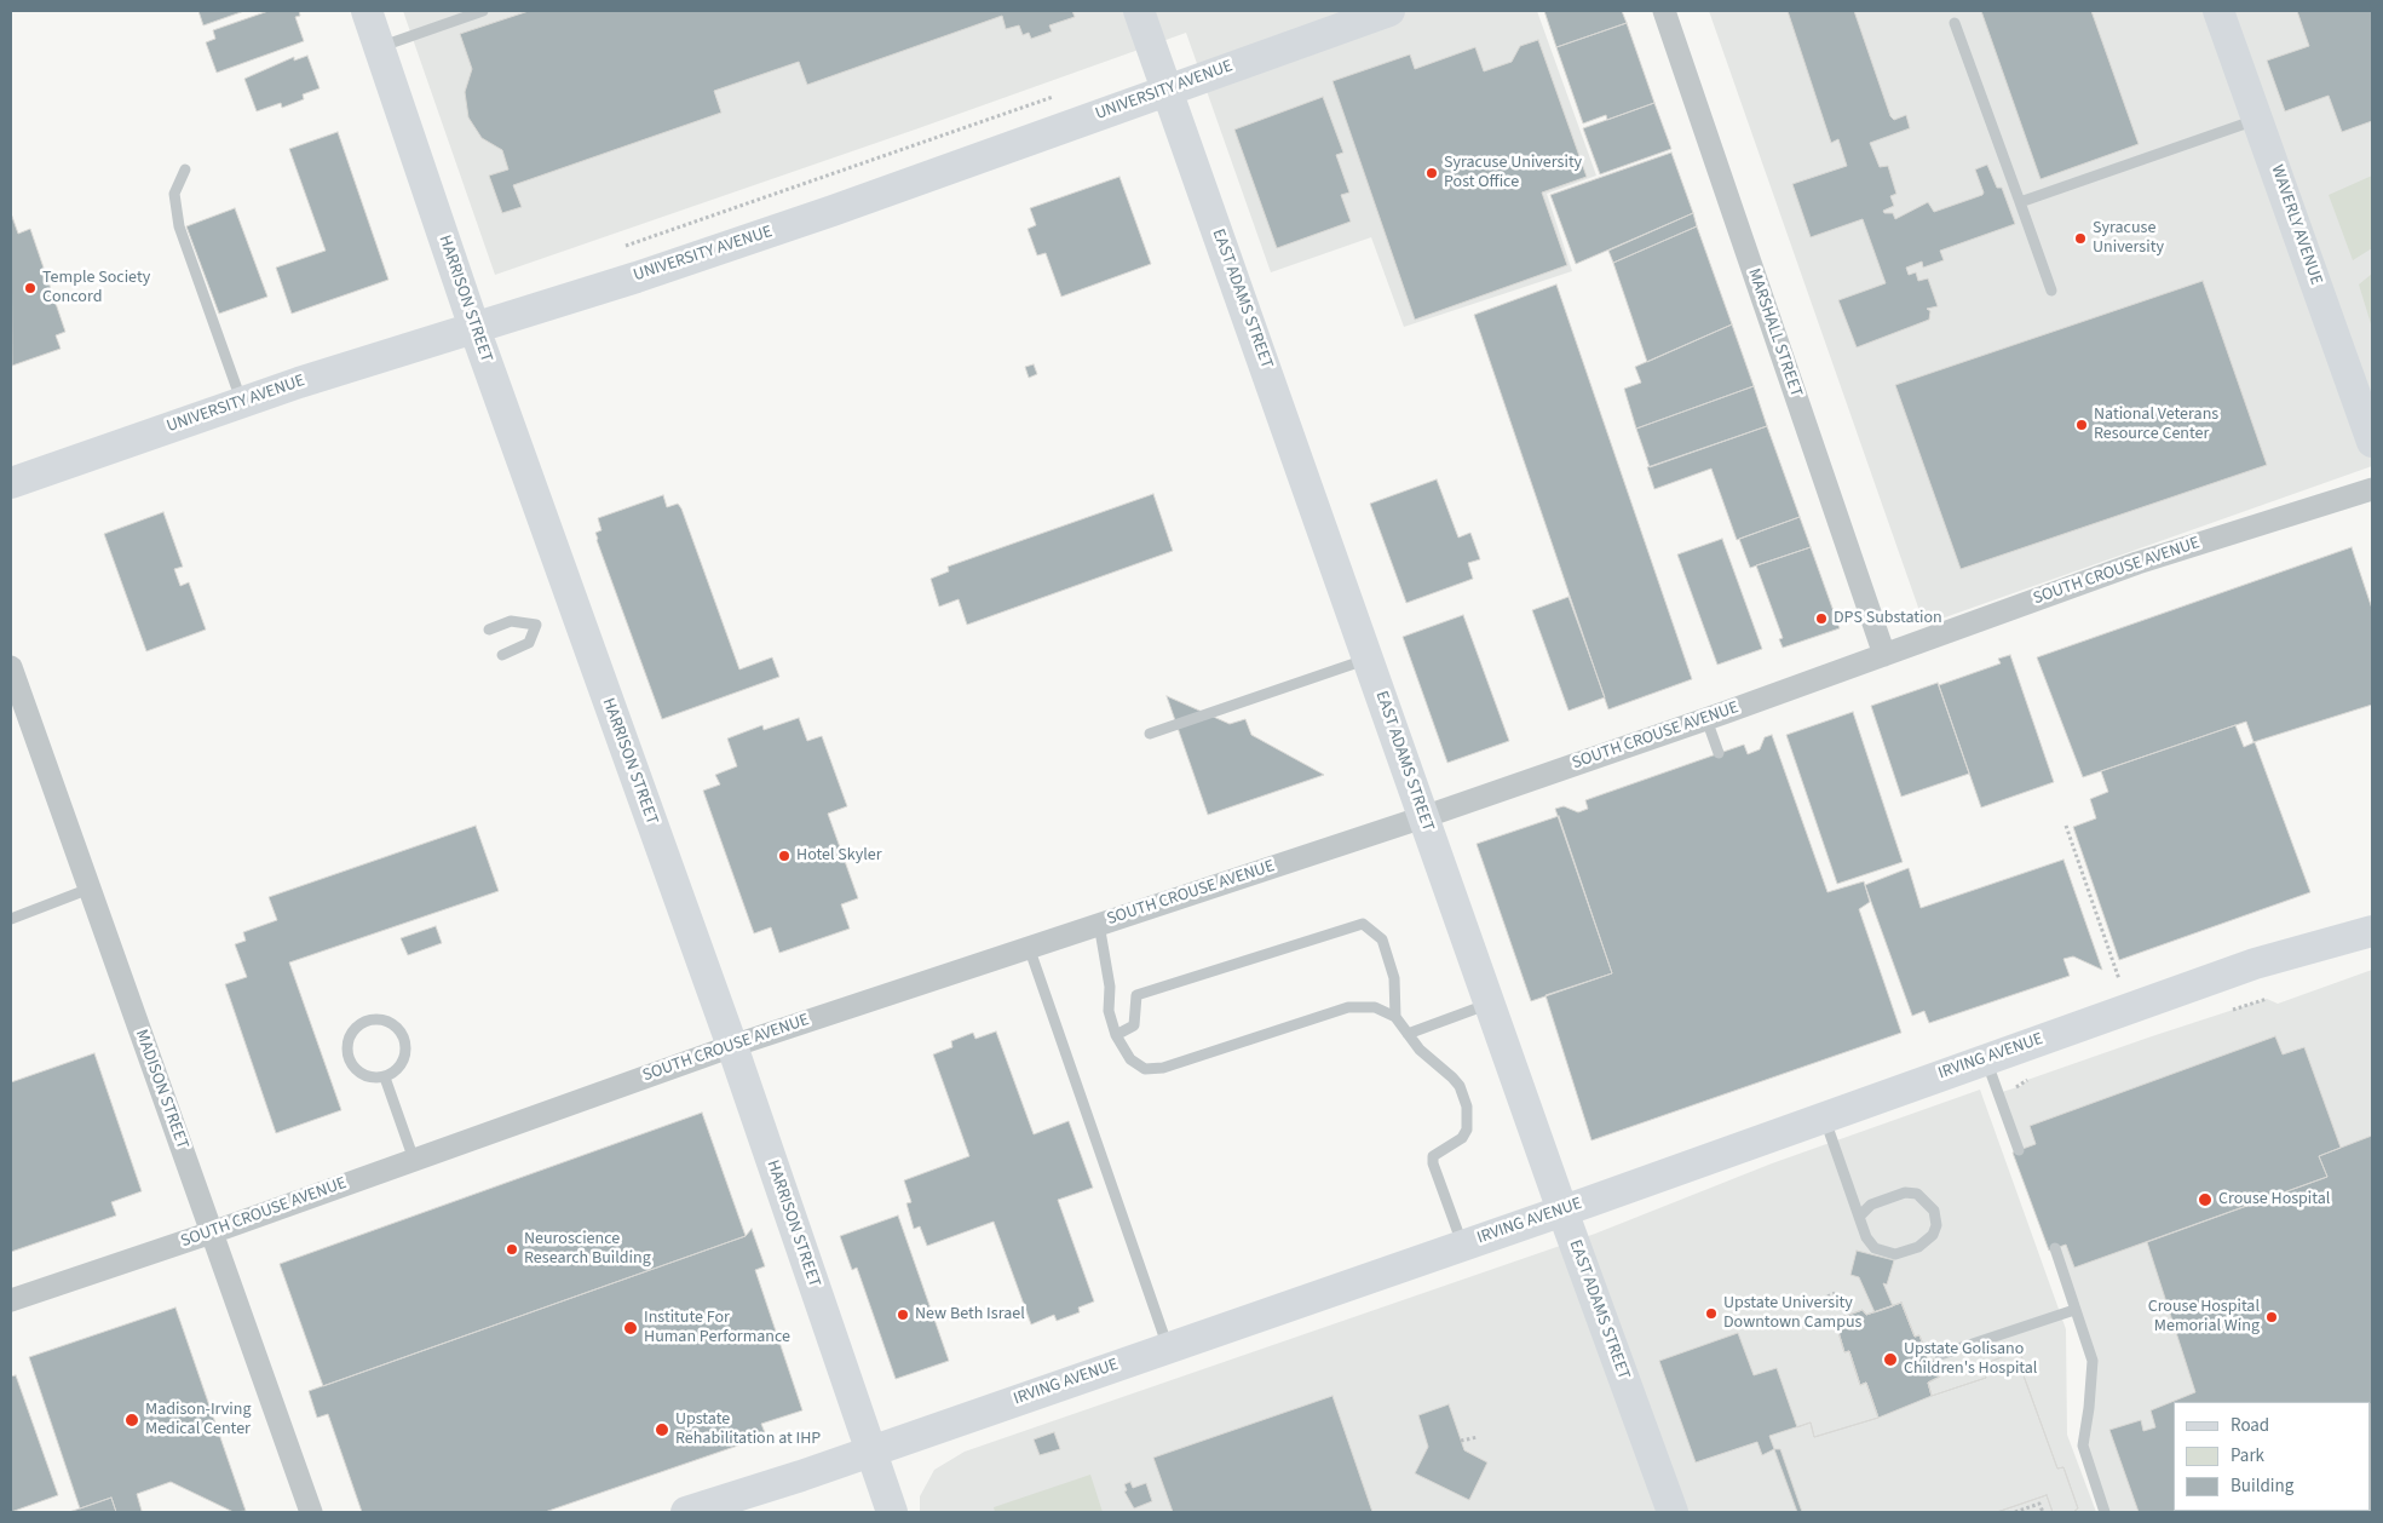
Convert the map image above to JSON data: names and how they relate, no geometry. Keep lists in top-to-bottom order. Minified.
{"streets":{"street":["UNIVERSITY AVENUE","WAVERLY AVENUE","HARRISON STREET","EAST ADAMS STREET","MARSHALL STREET","SOUTH CROUSE AVENUE","IRVING AVENUE","MADISON STREET"]},"crossings":[["UNIVERSITY AVENUE","HARRISON STREET"],["UNIVERSITY AVENUE","EAST ADAMS STREET"],["HARRISON STREET","SOUTH CROUSE AVENUE"],["HARRISON STREET","IRVING AVENUE"],["EAST ADAMS STREET","SOUTH CROUSE AVENUE"],["EAST ADAMS STREET","IRVING AVENUE"],["MARSHALL STREET","SOUTH CROUSE AVENUE"],["SOUTH CROUSE AVENUE","MADISON STREET"]],"places":["Syracuse University Post Office","Syracuse University","Temple Society Concord","National Veterans Resource Center","DPS Substation","Hotel Skyler","Crouse Hospital","Neuroscience Research Building","Upstate University Downtown Campus","New Beth Israel","Crouse Hospital Memorial Wing","Institute For Human Performance","Upstate Golisano Children's Hospital","Madison-Irving Medical Center","Upstate Rehabilitation at IHP"],"legend":["Road","Park","Building"]}
